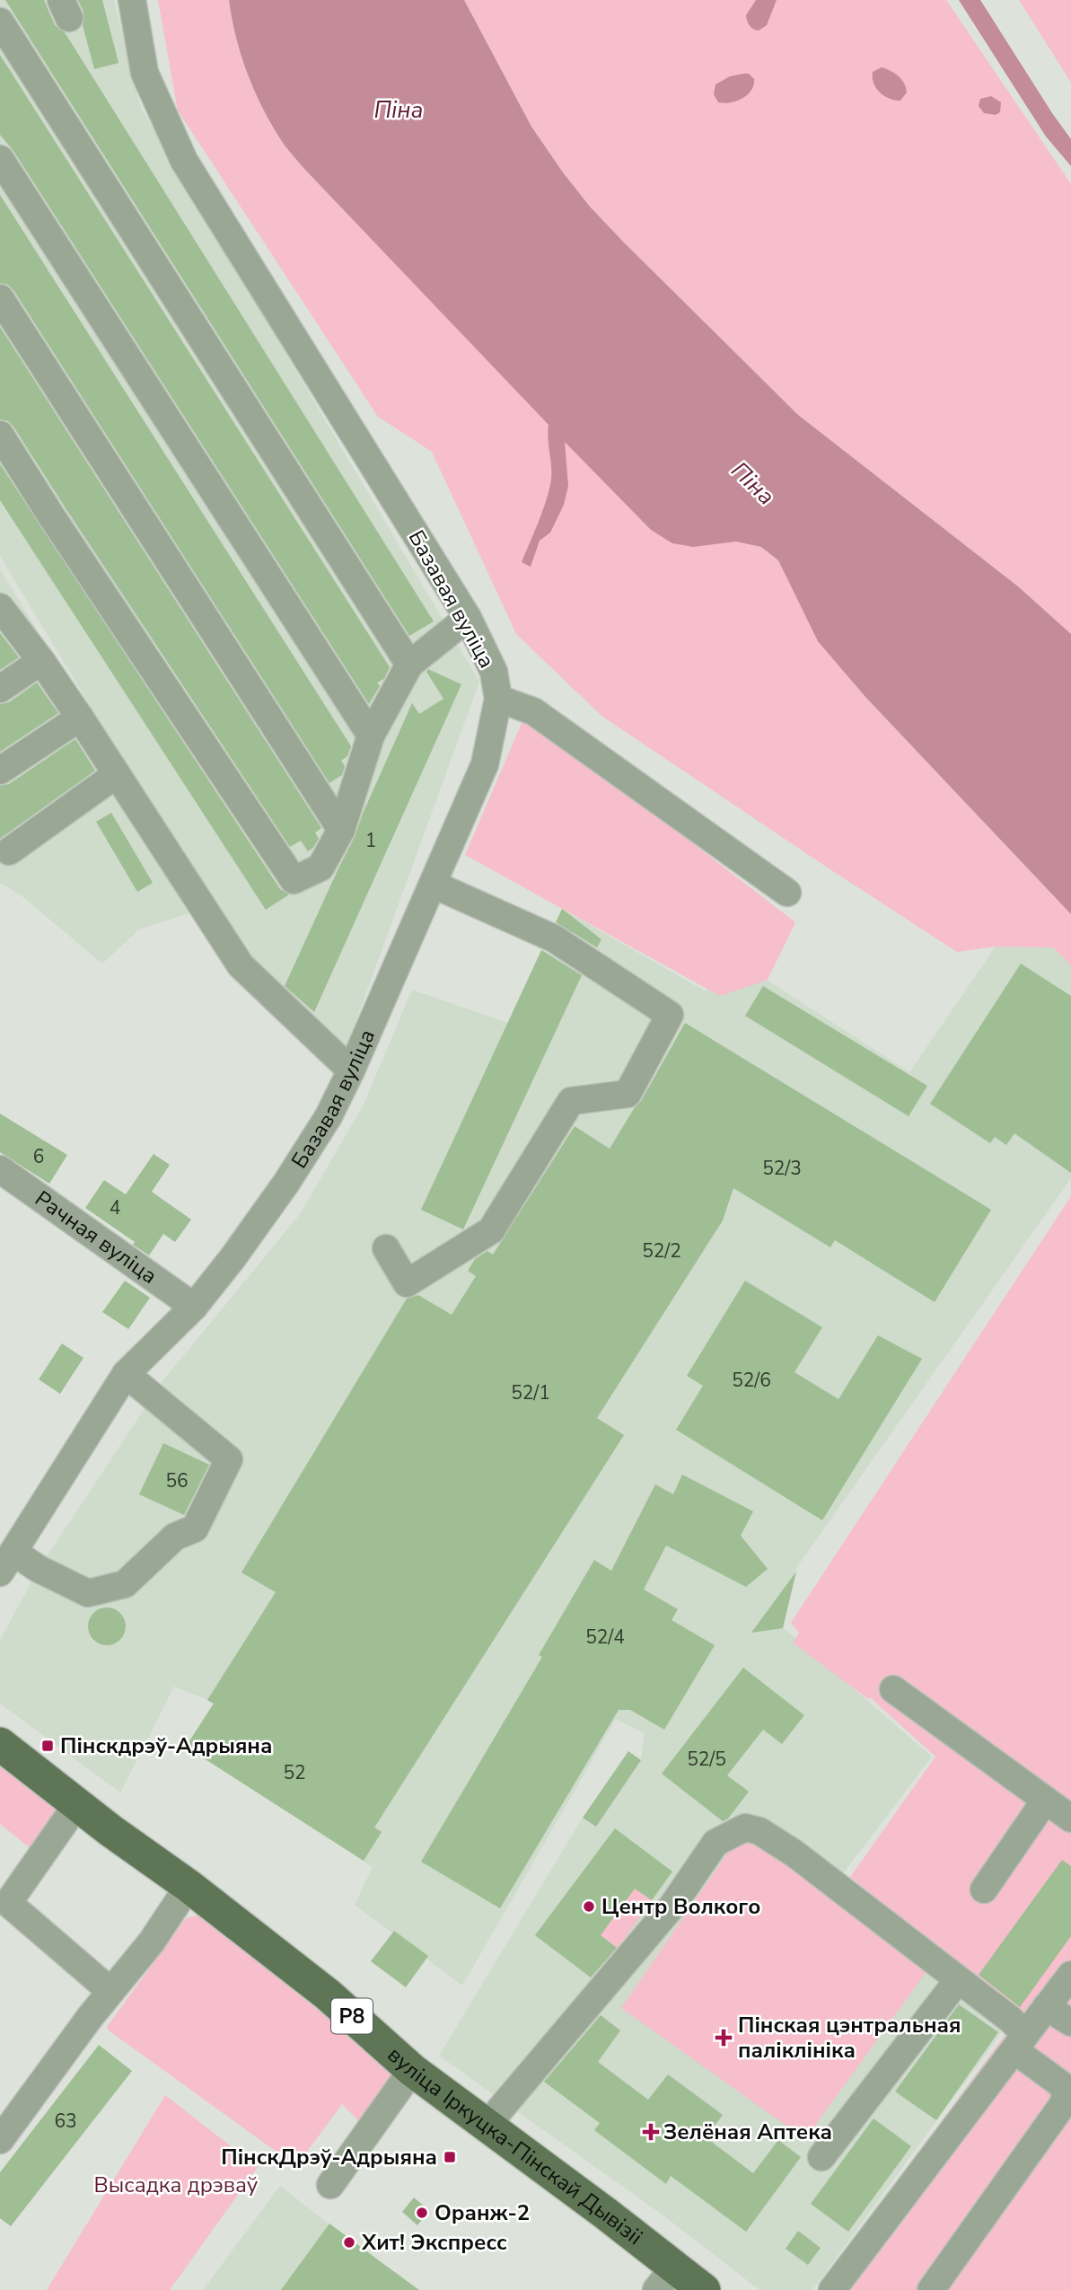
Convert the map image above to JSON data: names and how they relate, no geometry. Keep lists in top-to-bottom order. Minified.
{"streets":{"main road":["Р8","вуліца Іркуцка-Пінскай Дывізіі"],"street":["Базавая вуліца","Рачная вуліца"]},"crossings":[["Базавая вуліца","Рачная вуліца"]],"water":["Піна"],"parks":["Высадка дрэваў"],"places":{"transit":["Пінскдрэў-Адрыяна","ПінскДрэў-Адрыяна"],"other":["Центр Волкого","Оранж-2","Хит! Экспресс"],"health":["Пінская цэнтральная паліклініка","Зелёная Аптека"]},"house_numbers":["1","6","52/3","4","52/2","52/6","52/1","56","52/4","52/5","52","63"]}
